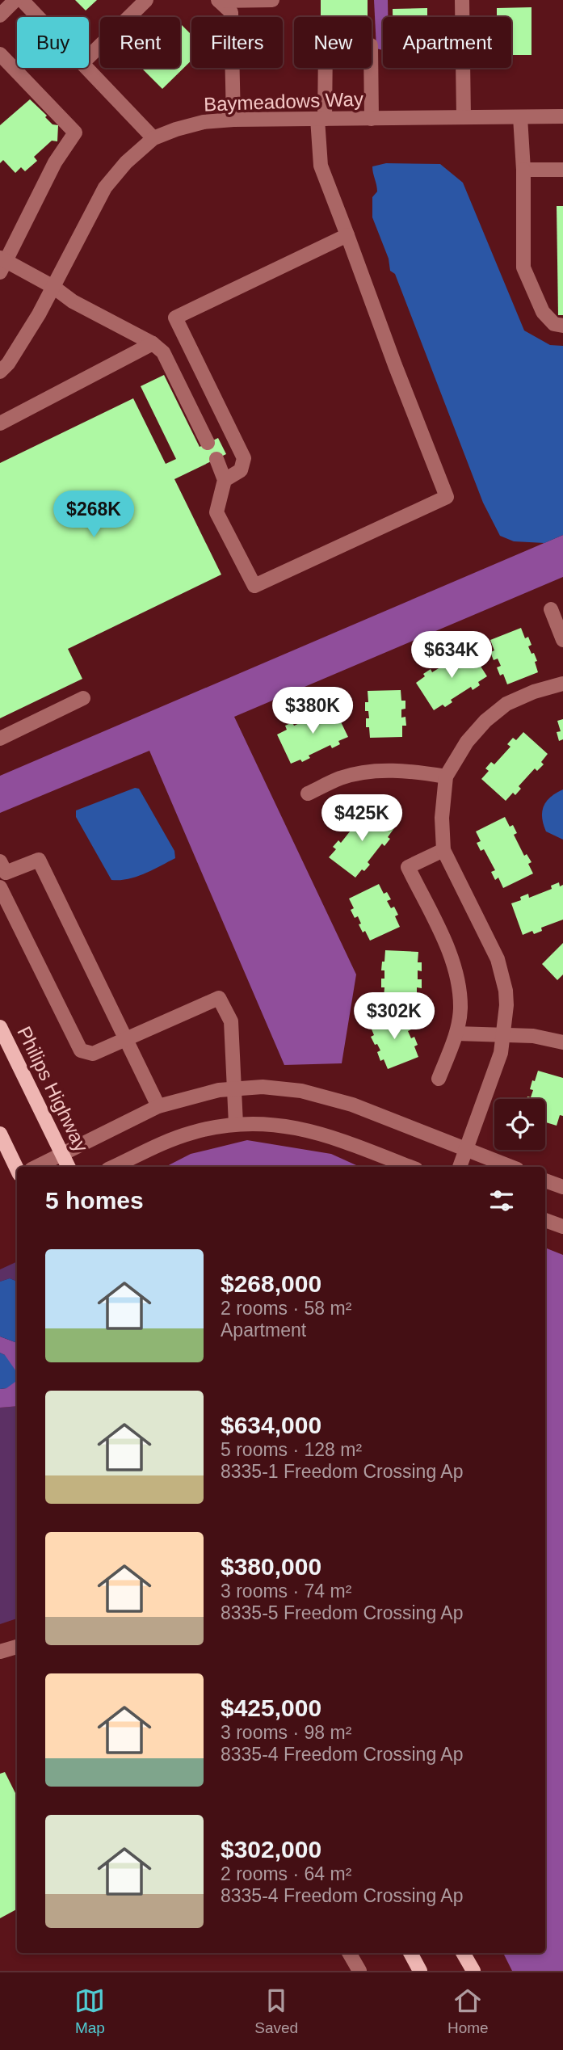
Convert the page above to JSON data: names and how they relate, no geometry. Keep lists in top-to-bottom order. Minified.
{"streets":{"main road":["Philips Highway"],"street":["Baymeadows Way"]},"page":{"chip":["Buy","Rent","Filters","New","Apartment"],"price":["$268K","$634K","$380K","$425K","$302K"],"heading":"5 homes","list":[{"name":"$268,000","note":"2 rooms · 58 m² · Apartment"},{"name":"$634,000","note":"5 rooms · 128 m² · 8335-1 Freedom Crossing Ap"},{"name":"$380,000","note":"3 rooms · 74 m² · 8335-5 Freedom Crossing Ap"},{"name":"$425,000","note":"3 rooms · 98 m² · 8335-4 Freedom Crossing Ap"},{"name":"$302,000","note":"2 rooms · 64 m² · 8335-4 Freedom Crossing Ap"}],"tabs":["Map","Saved","Home"]}}
